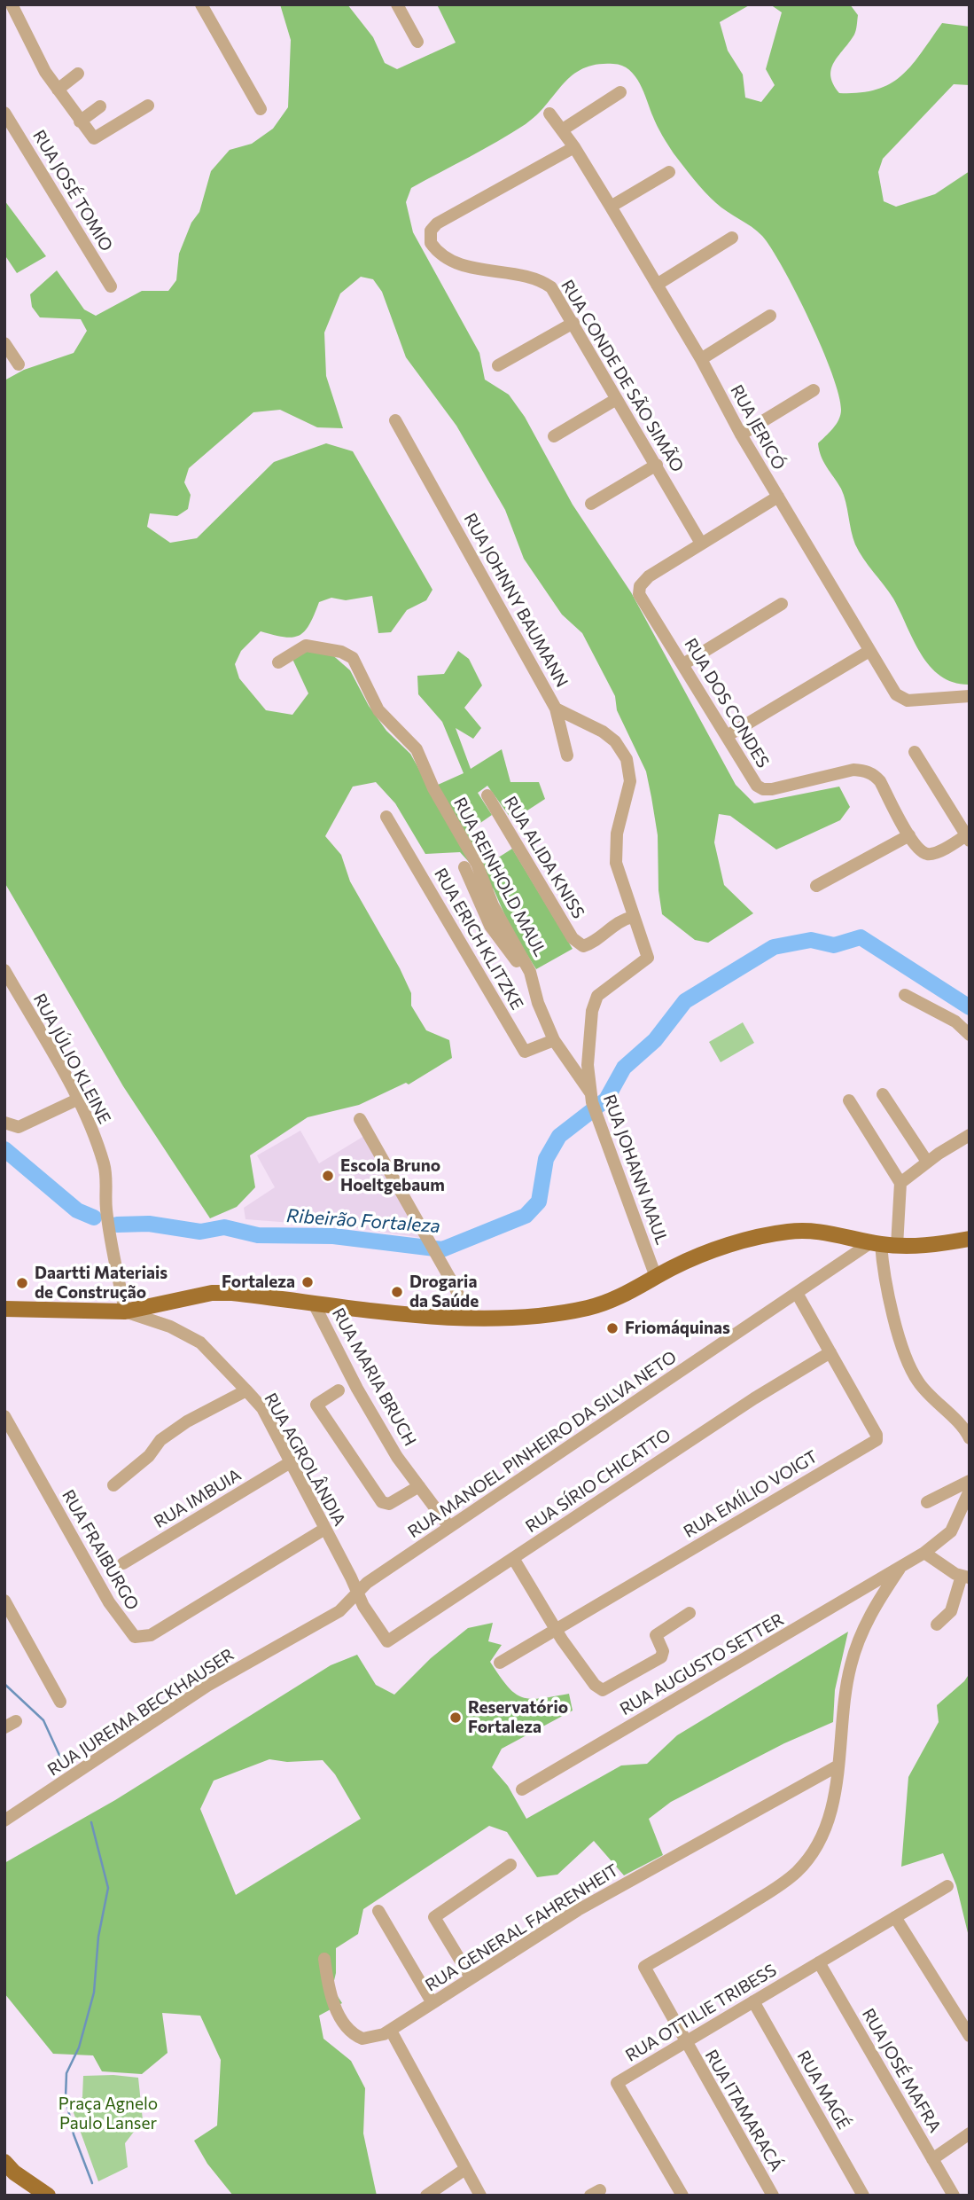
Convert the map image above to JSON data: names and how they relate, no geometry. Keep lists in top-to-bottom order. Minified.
{"streets":{"street":["RUA JOSÉ TOMIO","RUA CONDE DE SÃO SIMÃO","RUA JERICÓ","RUA JOHNNY BAUMANN","RUA DOS CONDES","RUA ALIDA KNISS","RUA REINHOLD MAUL","RUA ERICH KLITZKE","RUA JÚLIO KLEINE","RUA JOHANN MAUL","RUA MARIA BRUCH","RUA MANOEL PINHEIRO DA SILVA NETO","RUA AGROLÂNDIA","RUA SÍRIO CHICATTO","RUA EMÍLIO VOIGT","RUA IMBUIA","RUA FRAIBURGO","RUA AUGUSTO SETTER","RUA JUREMA BECKHAUSER","RUA GENERAL FAHRENHEIT","RUA OTTILIE TRIBESS","RUA JOSÉ MAFRA","RUA MAGÉ","RUA ITAMARACÁ"]},"crossings":[["RUA CONDE DE SÃO SIMÃO","RUA JERICÓ"],["RUA CONDE DE SÃO SIMÃO","RUA DOS CONDES"],["RUA JERICÓ","RUA DOS CONDES"],["RUA JOHNNY BAUMANN","RUA ALIDA KNISS"],["RUA JOHNNY BAUMANN","RUA JOHANN MAUL"],["RUA ALIDA KNISS","RUA JOHANN MAUL"],["RUA REINHOLD MAUL","RUA ERICH KLITZKE"],["RUA REINHOLD MAUL","RUA JOHANN MAUL"],["RUA JÚLIO KLEINE","RUA AGROLÂNDIA"],["RUA MARIA BRUCH","RUA MANOEL PINHEIRO DA SILVA NETO"],["RUA MANOEL PINHEIRO DA SILVA NETO","RUA AGROLÂNDIA"],["RUA MANOEL PINHEIRO DA SILVA NETO","RUA EMÍLIO VOIGT"],["RUA MANOEL PINHEIRO DA SILVA NETO","RUA JUREMA BECKHAUSER"],["RUA AGROLÂNDIA","RUA SÍRIO CHICATTO"],["RUA AGROLÂNDIA","RUA IMBUIA"],["RUA AGROLÂNDIA","RUA FRAIBURGO"],["RUA AGROLÂNDIA","RUA JUREMA BECKHAUSER"],["RUA SÍRIO CHICATTO","RUA EMÍLIO VOIGT"],["RUA GENERAL FAHRENHEIT","RUA ITAMARACÁ"],["RUA OTTILIE TRIBESS","RUA JOSÉ MAFRA"],["RUA OTTILIE TRIBESS","RUA MAGÉ"],["RUA OTTILIE TRIBESS","RUA ITAMARACÁ"]],"water":["Ribeirão Fortaleza"],"parks":["Praça Agnelo Paulo Lanser"],"places":["Escola Bruno Hoeltgebaum","Fortaleza","Daartti Materiais de Construção","Drogaria da Saúde","Friomáquinas","Reservatório Fortaleza"]}
